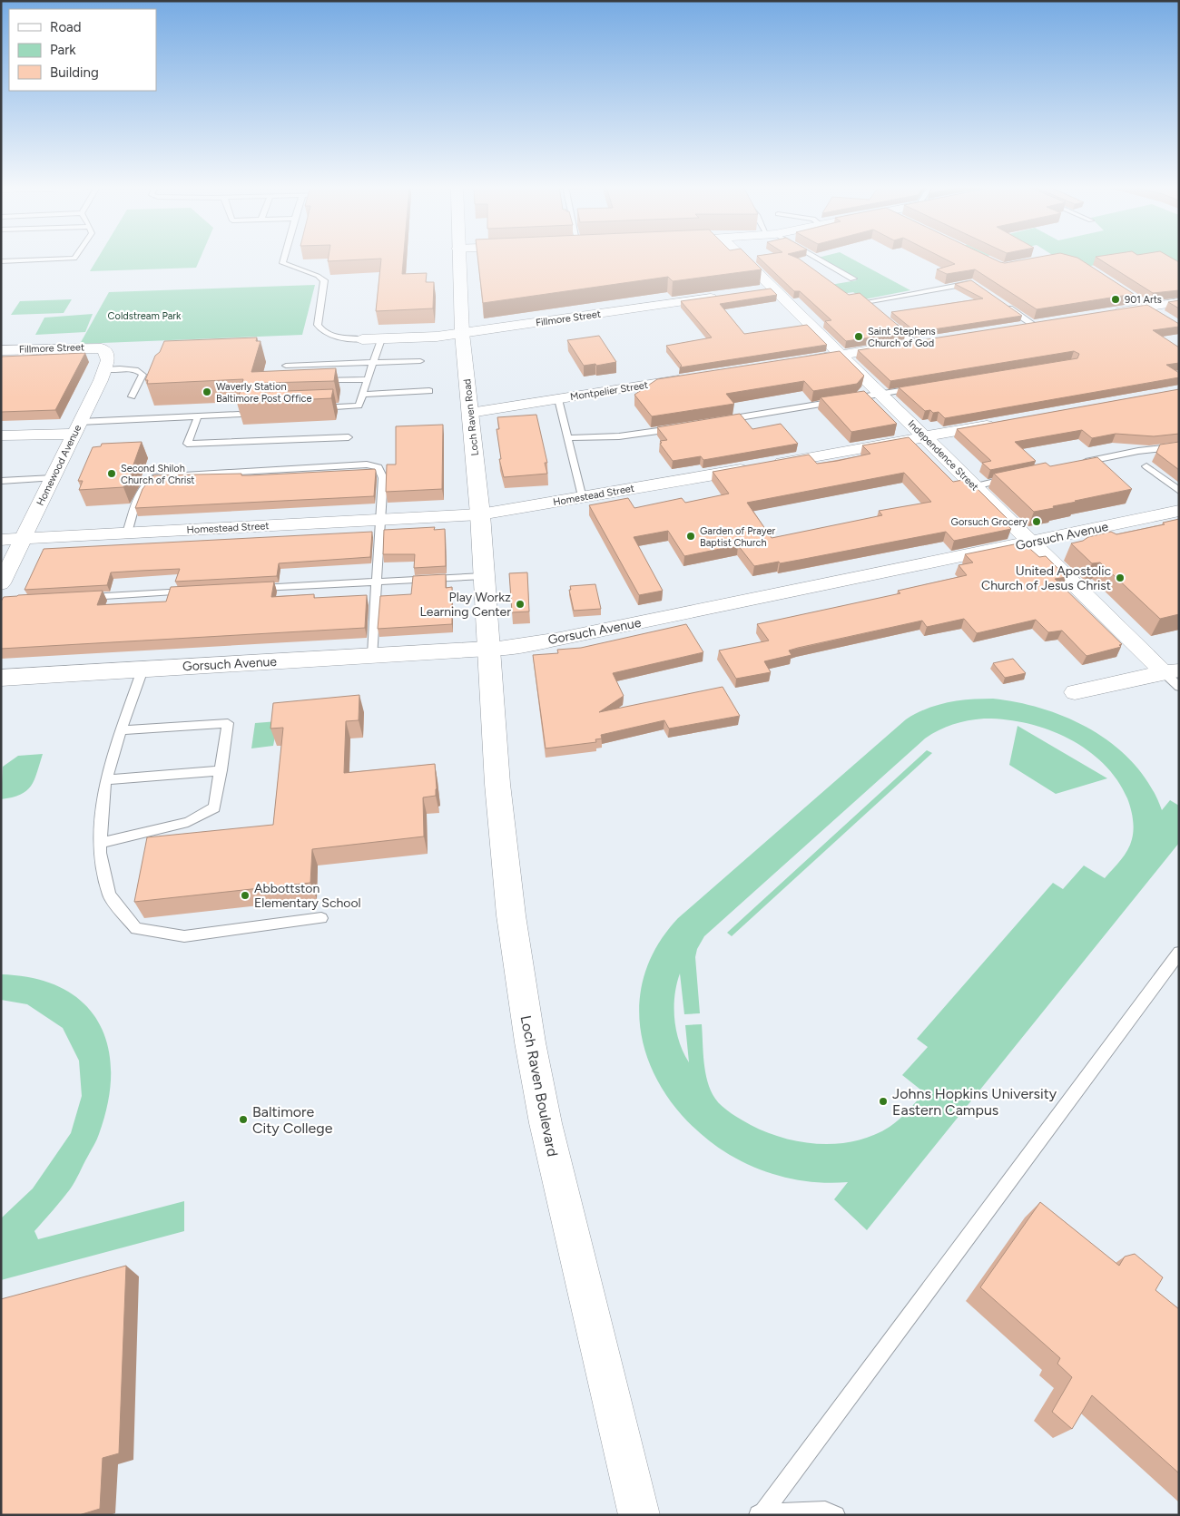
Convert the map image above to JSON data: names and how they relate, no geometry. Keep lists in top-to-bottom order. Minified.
{"streets":{"main road":["Loch Raven Road","Gorsuch Avenue","Loch Raven Boulevard"],"street":["Fillmore Street","Montpelier Street","Independence Street","Homewood Avenue","Homestead Street"]},"crossings":[["Fillmore Street","Loch Raven Road"],["Fillmore Street","Homewood Avenue"],["Montpelier Street","Loch Raven Road"],["Loch Raven Road","Homestead Street"],["Loch Raven Road","Gorsuch Avenue"],["Loch Raven Road","Loch Raven Boulevard"],["Independence Street","Homestead Street"],["Independence Street","Gorsuch Avenue"],["Homewood Avenue","Homestead Street"],["Gorsuch Avenue","Loch Raven Boulevard"]],"parks":["Coldstream Park"],"places":["901 Arts","Saint Stephens Church of God","Waverly Station Baltimore Post Office","Second Shiloh Church of Christ","Gorsuch Grocery","Garden of Prayer Baptist Church","United Apostolic Church of Jesus Christ","Play Workz Learning Center","Abbottston Elementary School","Johns Hopkins University Eastern Campus","Baltimore City College"],"legend":["Road","Park","Building"]}
